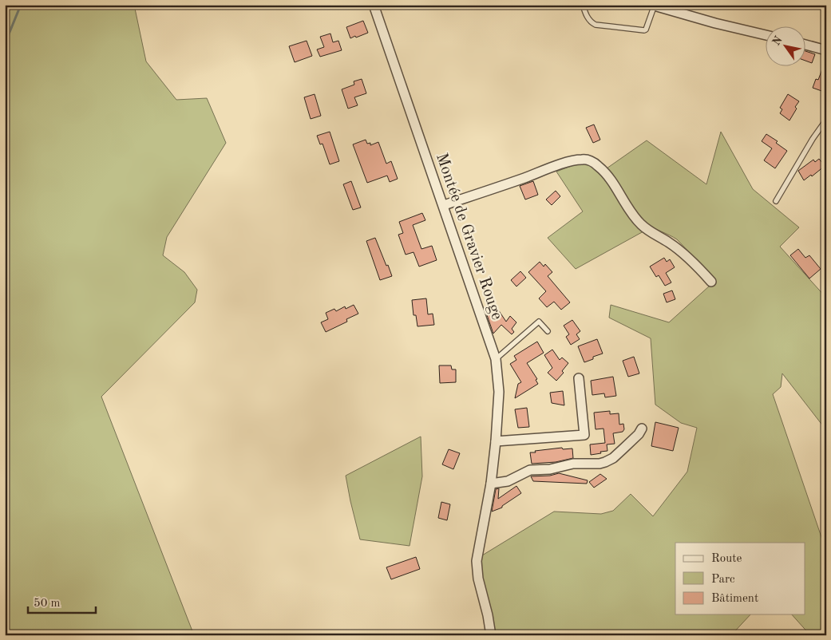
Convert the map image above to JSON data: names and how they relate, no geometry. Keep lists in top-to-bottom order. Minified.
{"streets":{"street":["Montée de Gravier Rouge"]},"legend":["Route","Parc","Bâtiment"],"scale_bar":"50 m","north":"top left"}
